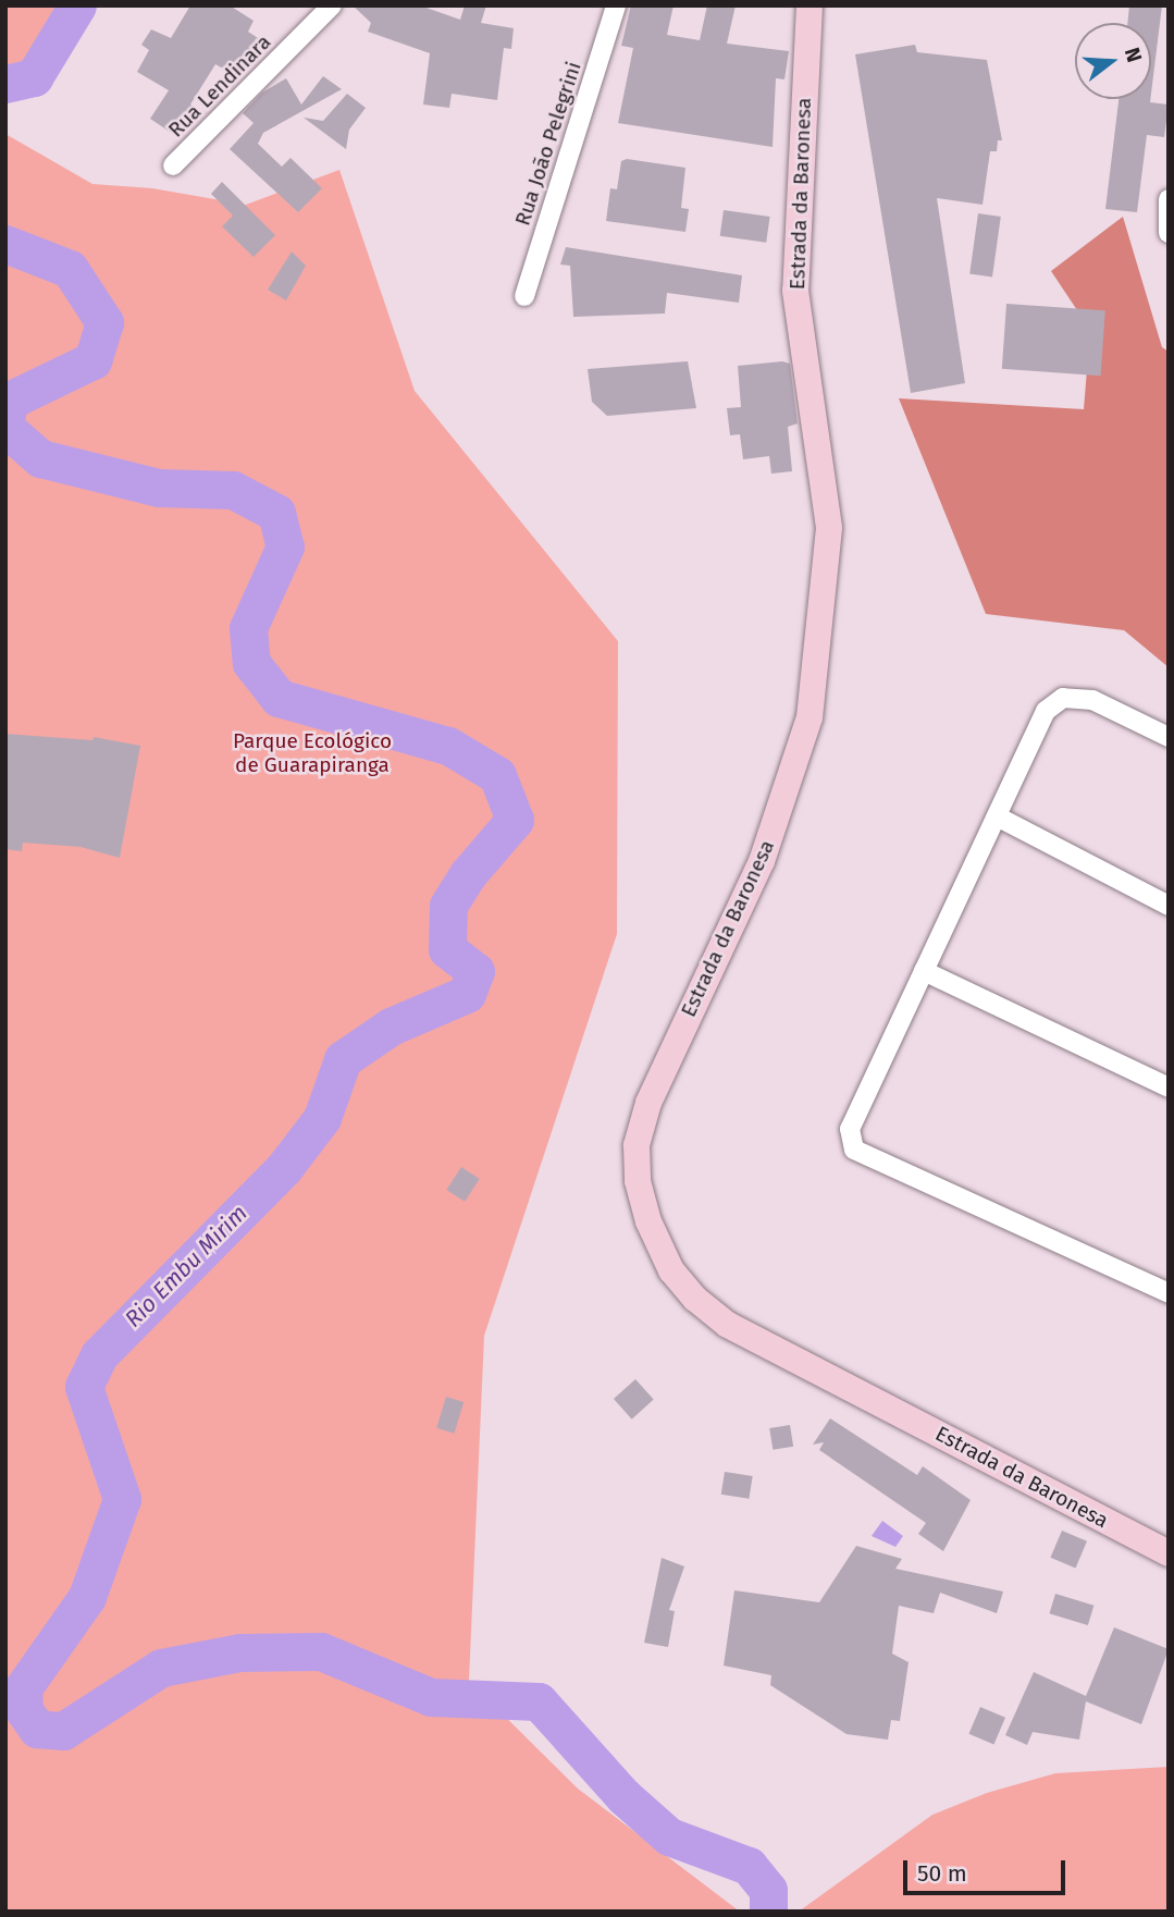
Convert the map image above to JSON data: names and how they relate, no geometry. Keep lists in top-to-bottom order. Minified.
{"streets":{"main road":["Estrada da Baronesa"],"street":["Rua Lendinara","Rua João Pelegrini"]},"water":["Rio Embu Mirim"],"parks":["Parque Ecológico de Guarapiranga"],"scale_bar":"50 m","north":"right"}
